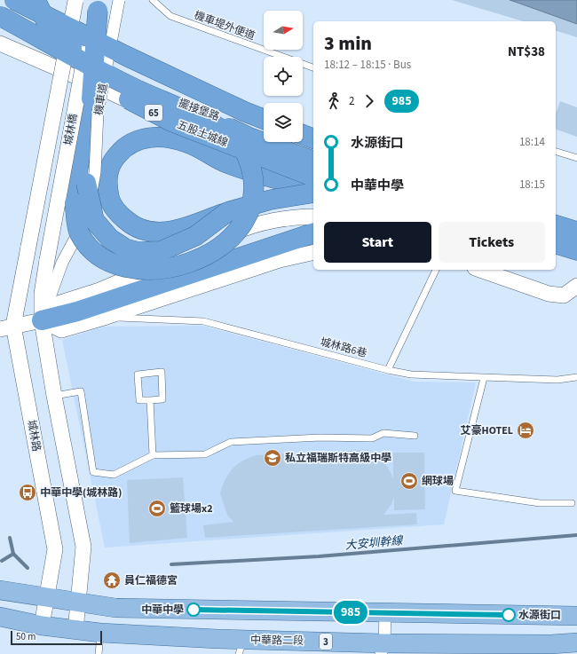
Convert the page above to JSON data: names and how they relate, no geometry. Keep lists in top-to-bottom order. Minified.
{"streets":{"highway":["65","五股土城線"],"main road":["中華路二段","3"],"street":["機車道","擺接堡路","城林橋","城林路"],"lane":["機車堤外便道","城林路6巷"]},"crossings":[["城林橋","城林路"],["城林路","中華路二段"]],"water":["大安圳幹線"],"places":{"hotel":["艾豪HOTEL"],"school or university":["私立福瑞斯特高級中學"],"sports":["網球場","籃球場x2"],"bus stop":["中華中學(城林路)"],"temple":["員仁福德宮"],"other":["中華中學","水源街口"]},"lines":["bus line 985"],"scale_bar":"50 m","north":"right","page":{"on_map":"985","heading":["3 min","18:12 – 18:15 · Bus","NT$38"],"legs":["2","985"],"list":[{"name":"水源街口","value":"18:14"},{"name":"中華中學","value":"18:15"}],"buttons":["Start","Tickets"],"scale":"50 m"}}
